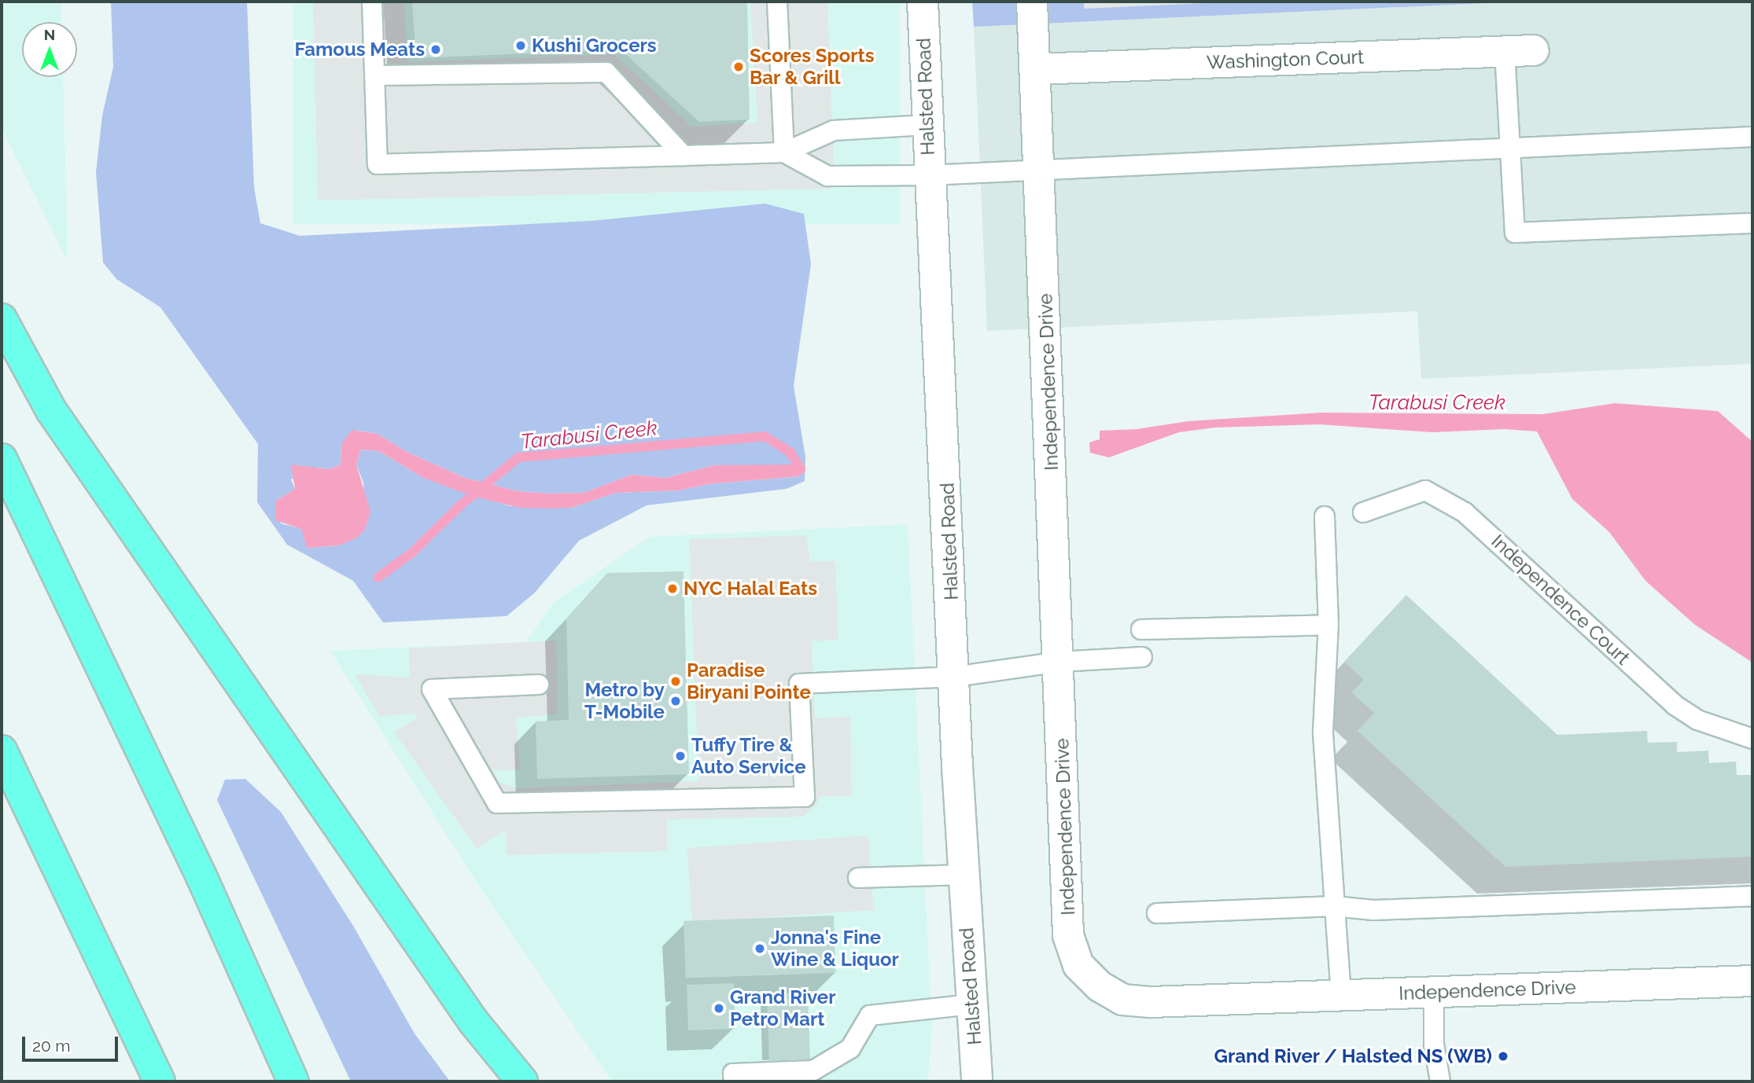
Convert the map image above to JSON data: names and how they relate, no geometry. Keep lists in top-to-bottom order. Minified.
{"streets":{"street":["Washington Court","Halsted Road","Independence Drive"],"lane":["Independence Court"]},"crossings":[["Washington Court","Independence Drive"]],"water":["Tarabusi Creek"],"places":["Kushi Grocers","Famous Meats","Scores Sports Bar & Grill","NYC Halal Eats","Paradise Biryani Pointe","Metro by T-Mobile","Tuffy Tire & Auto Service","Jonna's Fine Wine & Liquor","Grand River Petro Mart","Grand River / Halsted NS (WB)"],"scale_bar":"20 m","north":"top"}
